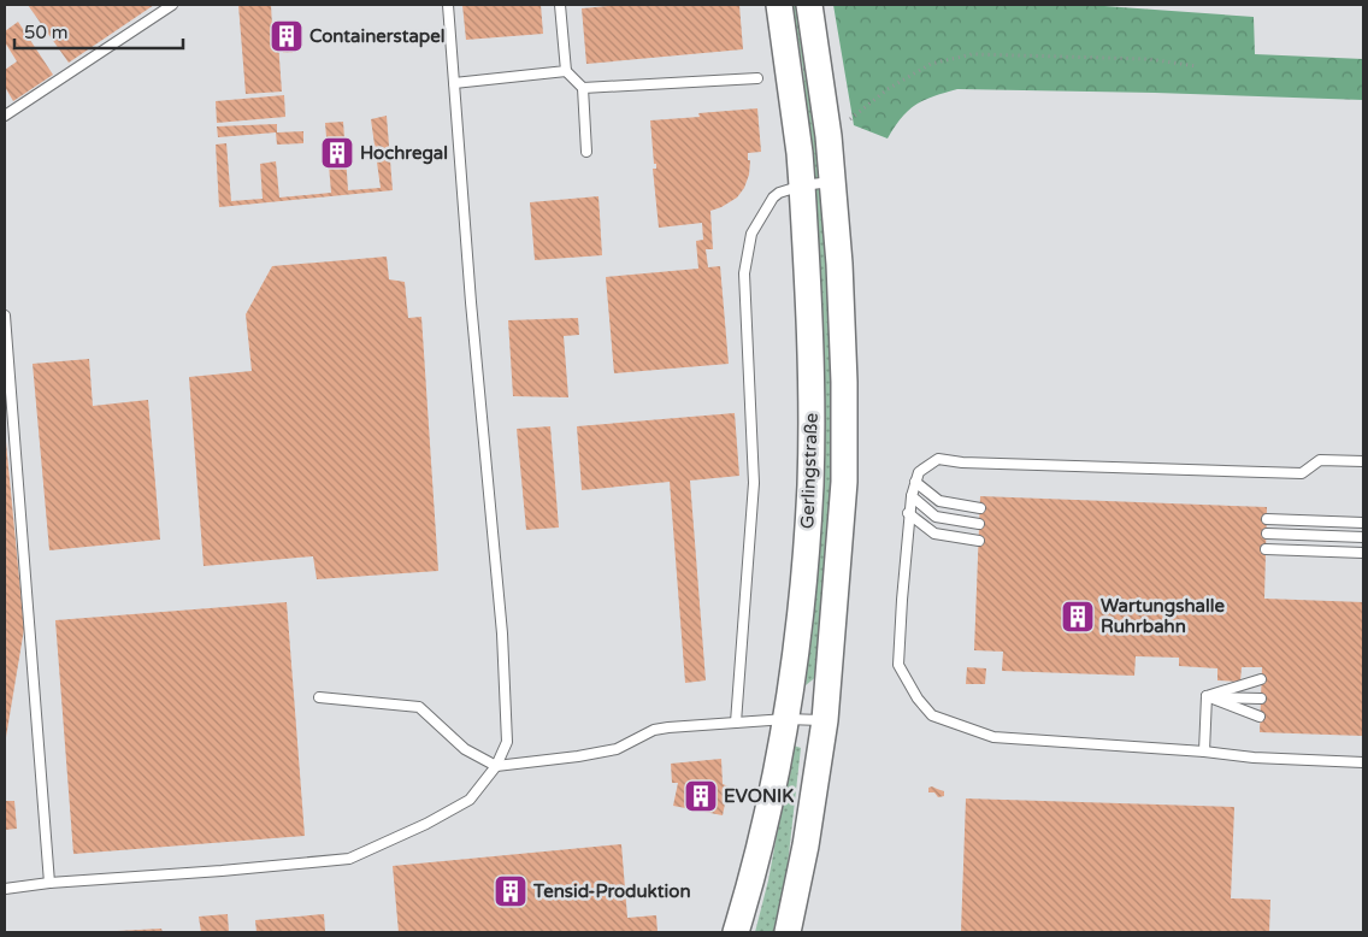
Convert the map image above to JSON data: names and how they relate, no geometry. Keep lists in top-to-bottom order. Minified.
{"streets":{"main road":["Gerlingstraße"]},"places":{"building":["Containerstapel","Hochregal","Wartungshalle Ruhrbahn","EVONIK","Tensid-Produktion"]},"scale_bar":"50 m"}
